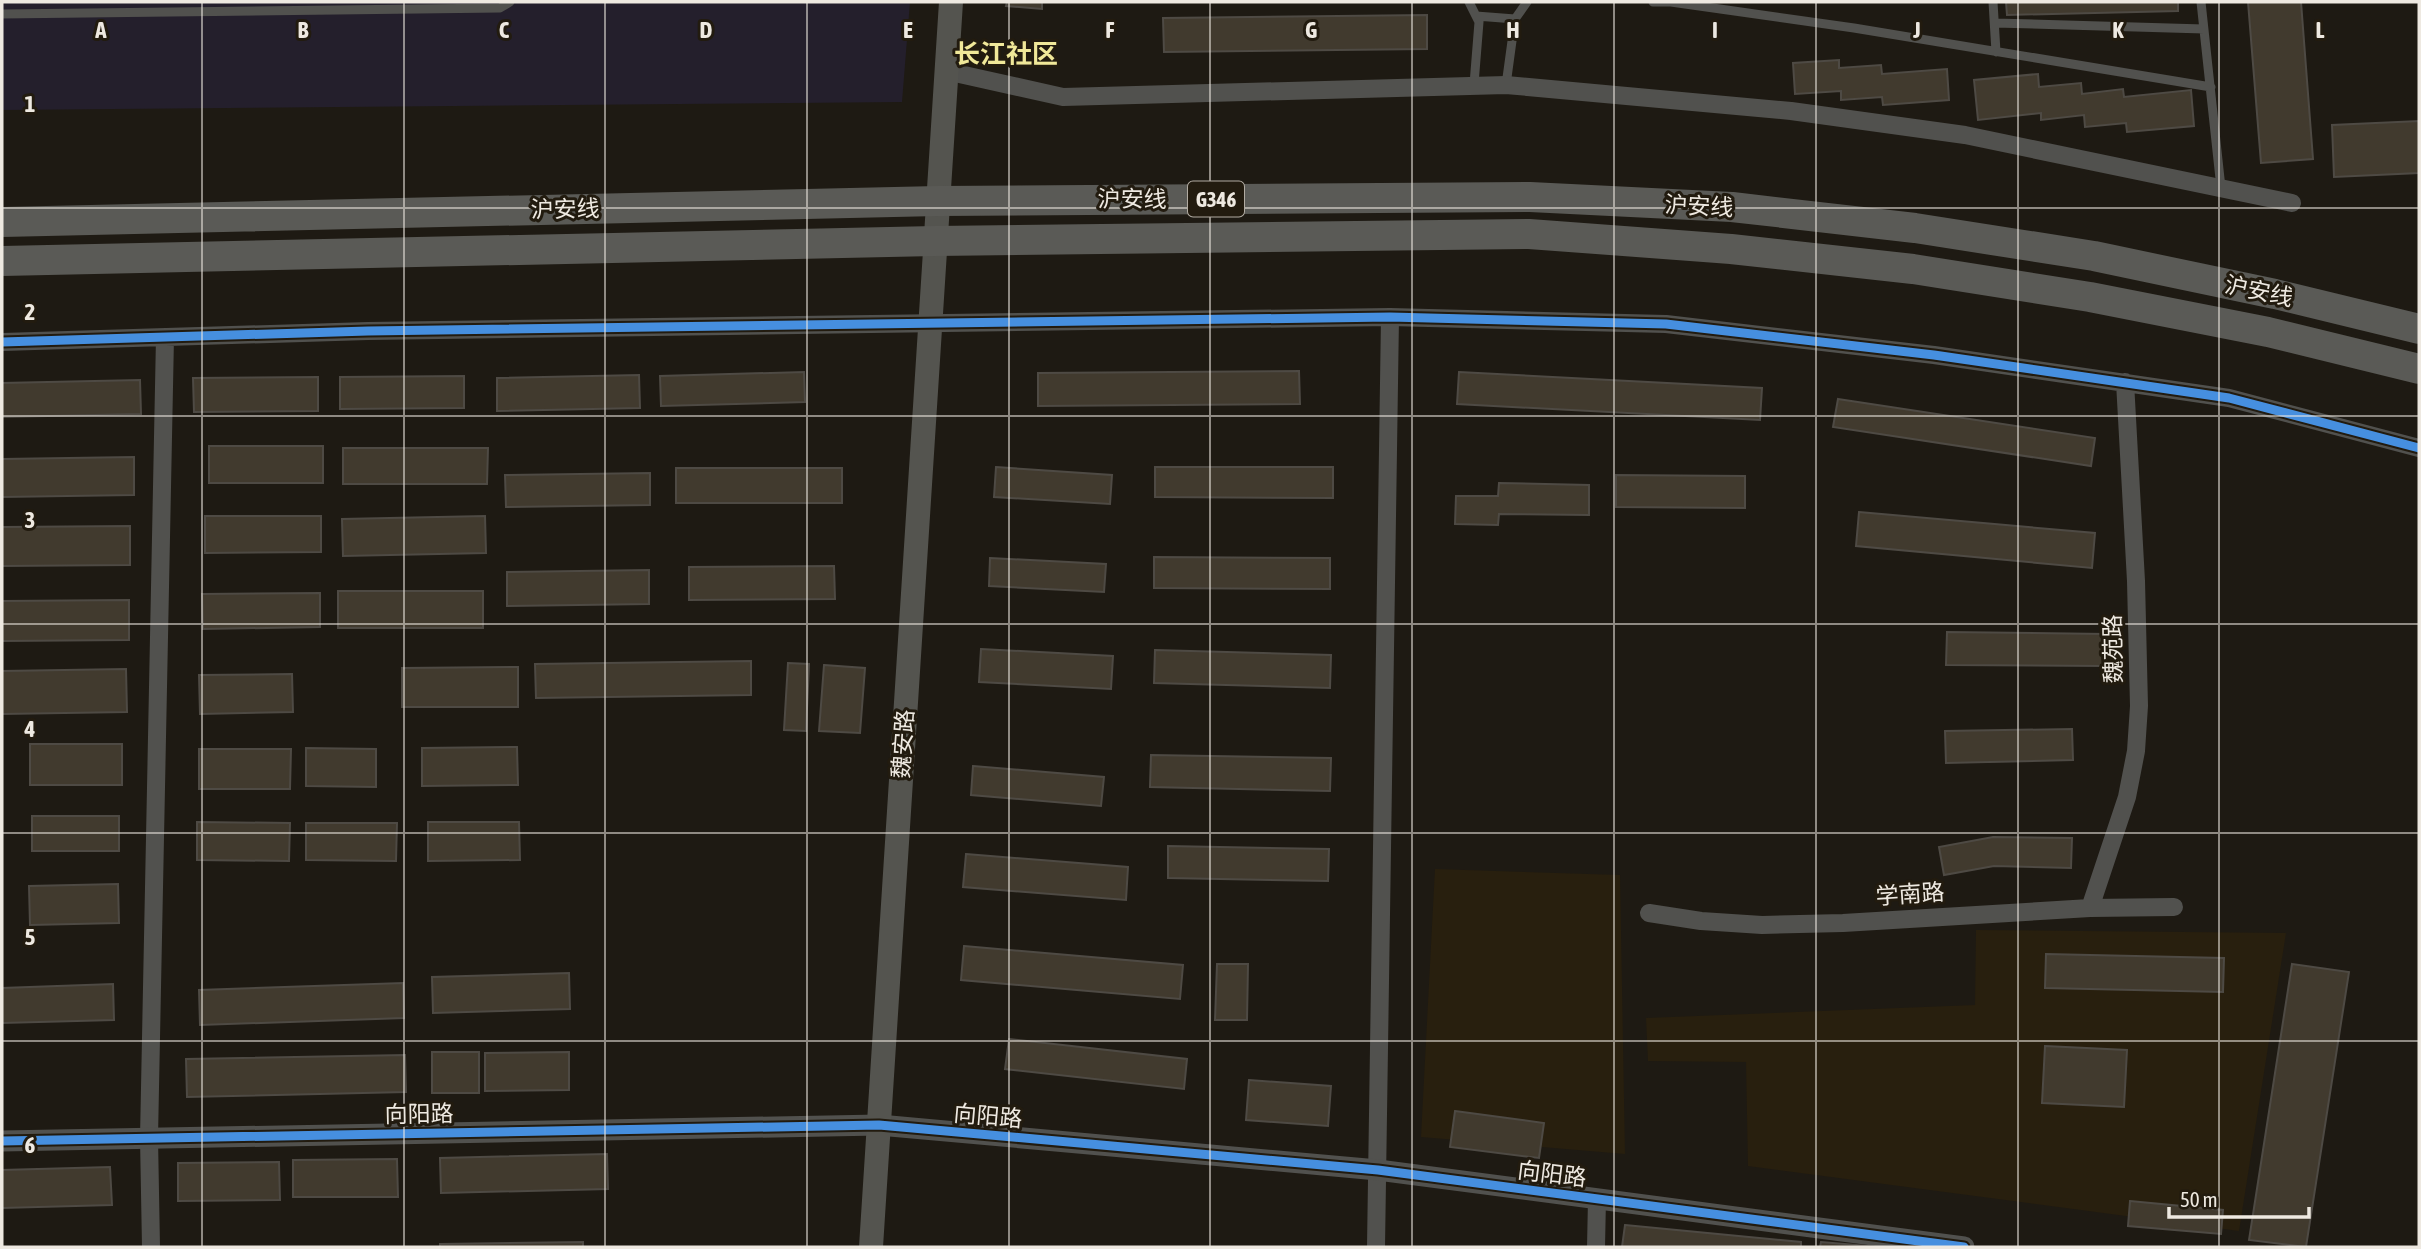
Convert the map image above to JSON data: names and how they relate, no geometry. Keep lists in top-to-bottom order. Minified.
{"streets":{"highway":["沪安线","G346"],"main road":["魏安路"],"street":["魏苑路","学南路","向阳路"]},"crossings":[["沪安线","魏安路"],["魏苑路","学南路"],["魏安路","向阳路"]],"districts":["长江社区"],"scale_bar":"50 m","grid":{"columns":["A","B","C","D","E","F","G","H","I","J","K","L"],"rows":["1","2","3","4","5","6"]}}
